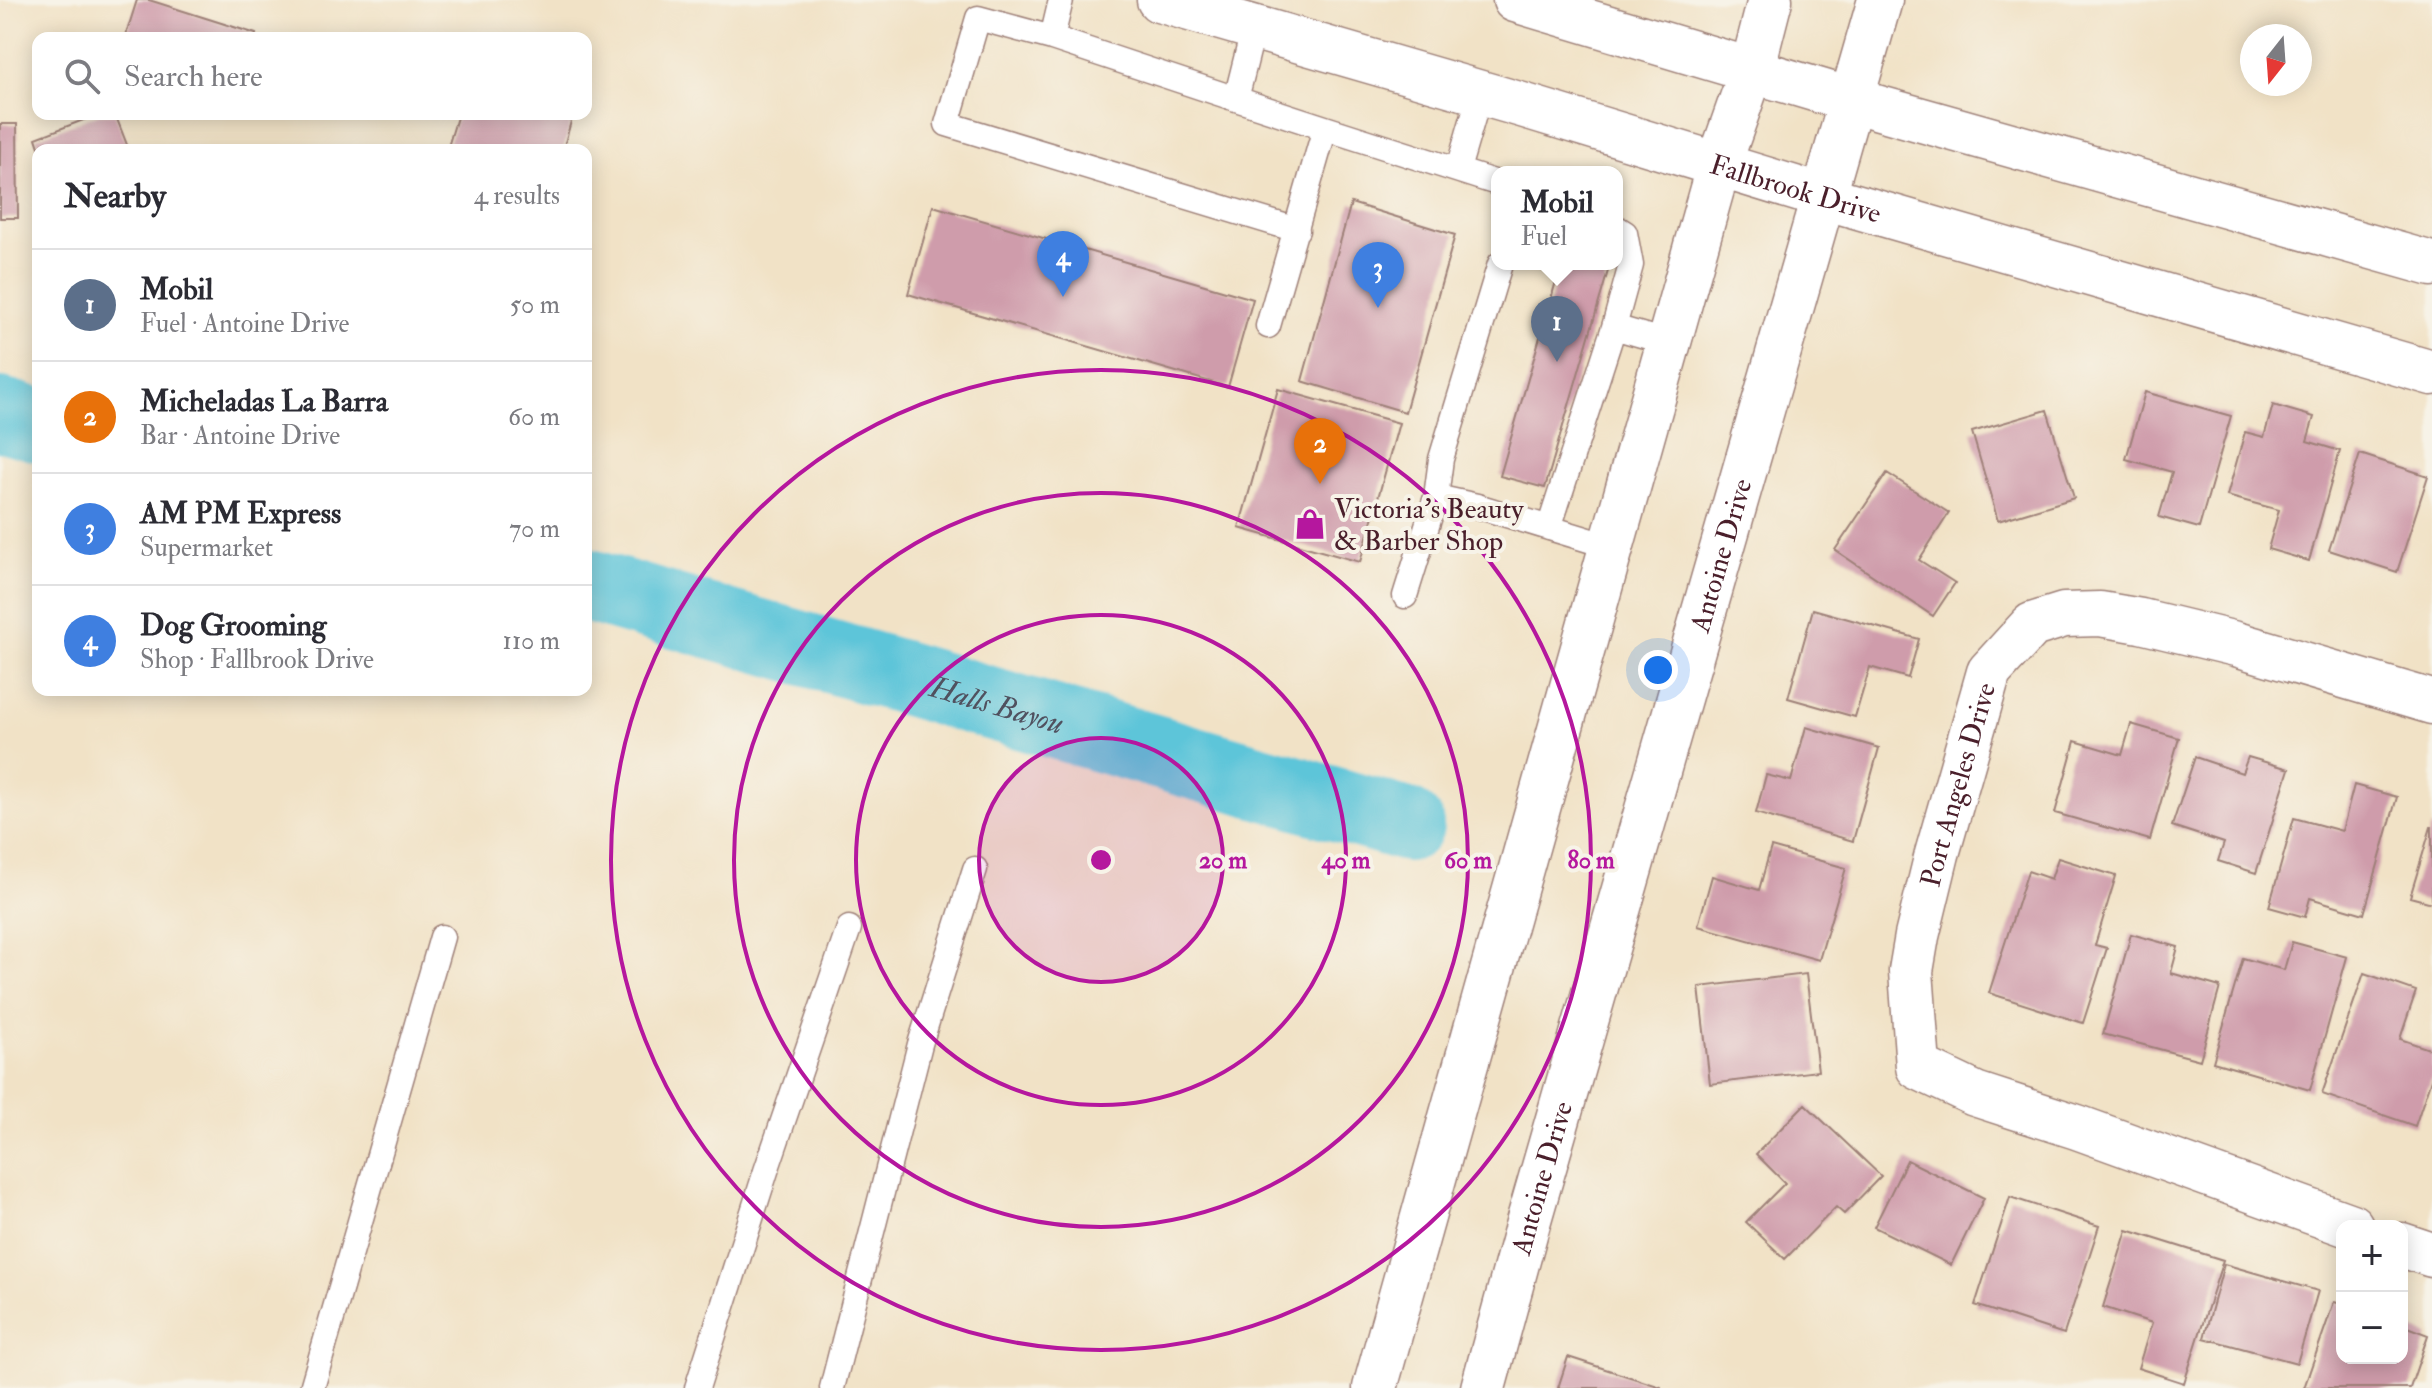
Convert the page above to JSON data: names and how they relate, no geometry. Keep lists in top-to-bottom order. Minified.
{"streets":{"main road":["Fallbrook Drive","Antoine Drive","Port Angeles Drive"]},"crossings":[["Fallbrook Drive","Antoine Drive"]],"water":["Halls Bayou"],"places":{"shop":["Victoria's Beauty & Barber Shop"]},"north":"bottom","page":{"search":"Search here","heading":["Nearby","4 results"],"popup":["Mobil","Fuel"],"pins":["4","3","1","2"],"list":[{"mark":"1","name":"Mobil","note":"Fuel · Antoine Drive","value":"50 m"},{"mark":"2","name":"Micheladas La Barra","note":"Bar · Antoine Drive","value":"60 m"},{"mark":"3","name":"AM PM Express","note":"Supermarket","value":"70 m"},{"mark":"4","name":"Dog Grooming","note":"Shop · Fallbrook Drive","value":"110 m"}],"map_buttons":["+","−"]},"rings":["20 m","40 m","60 m","80 m"]}
